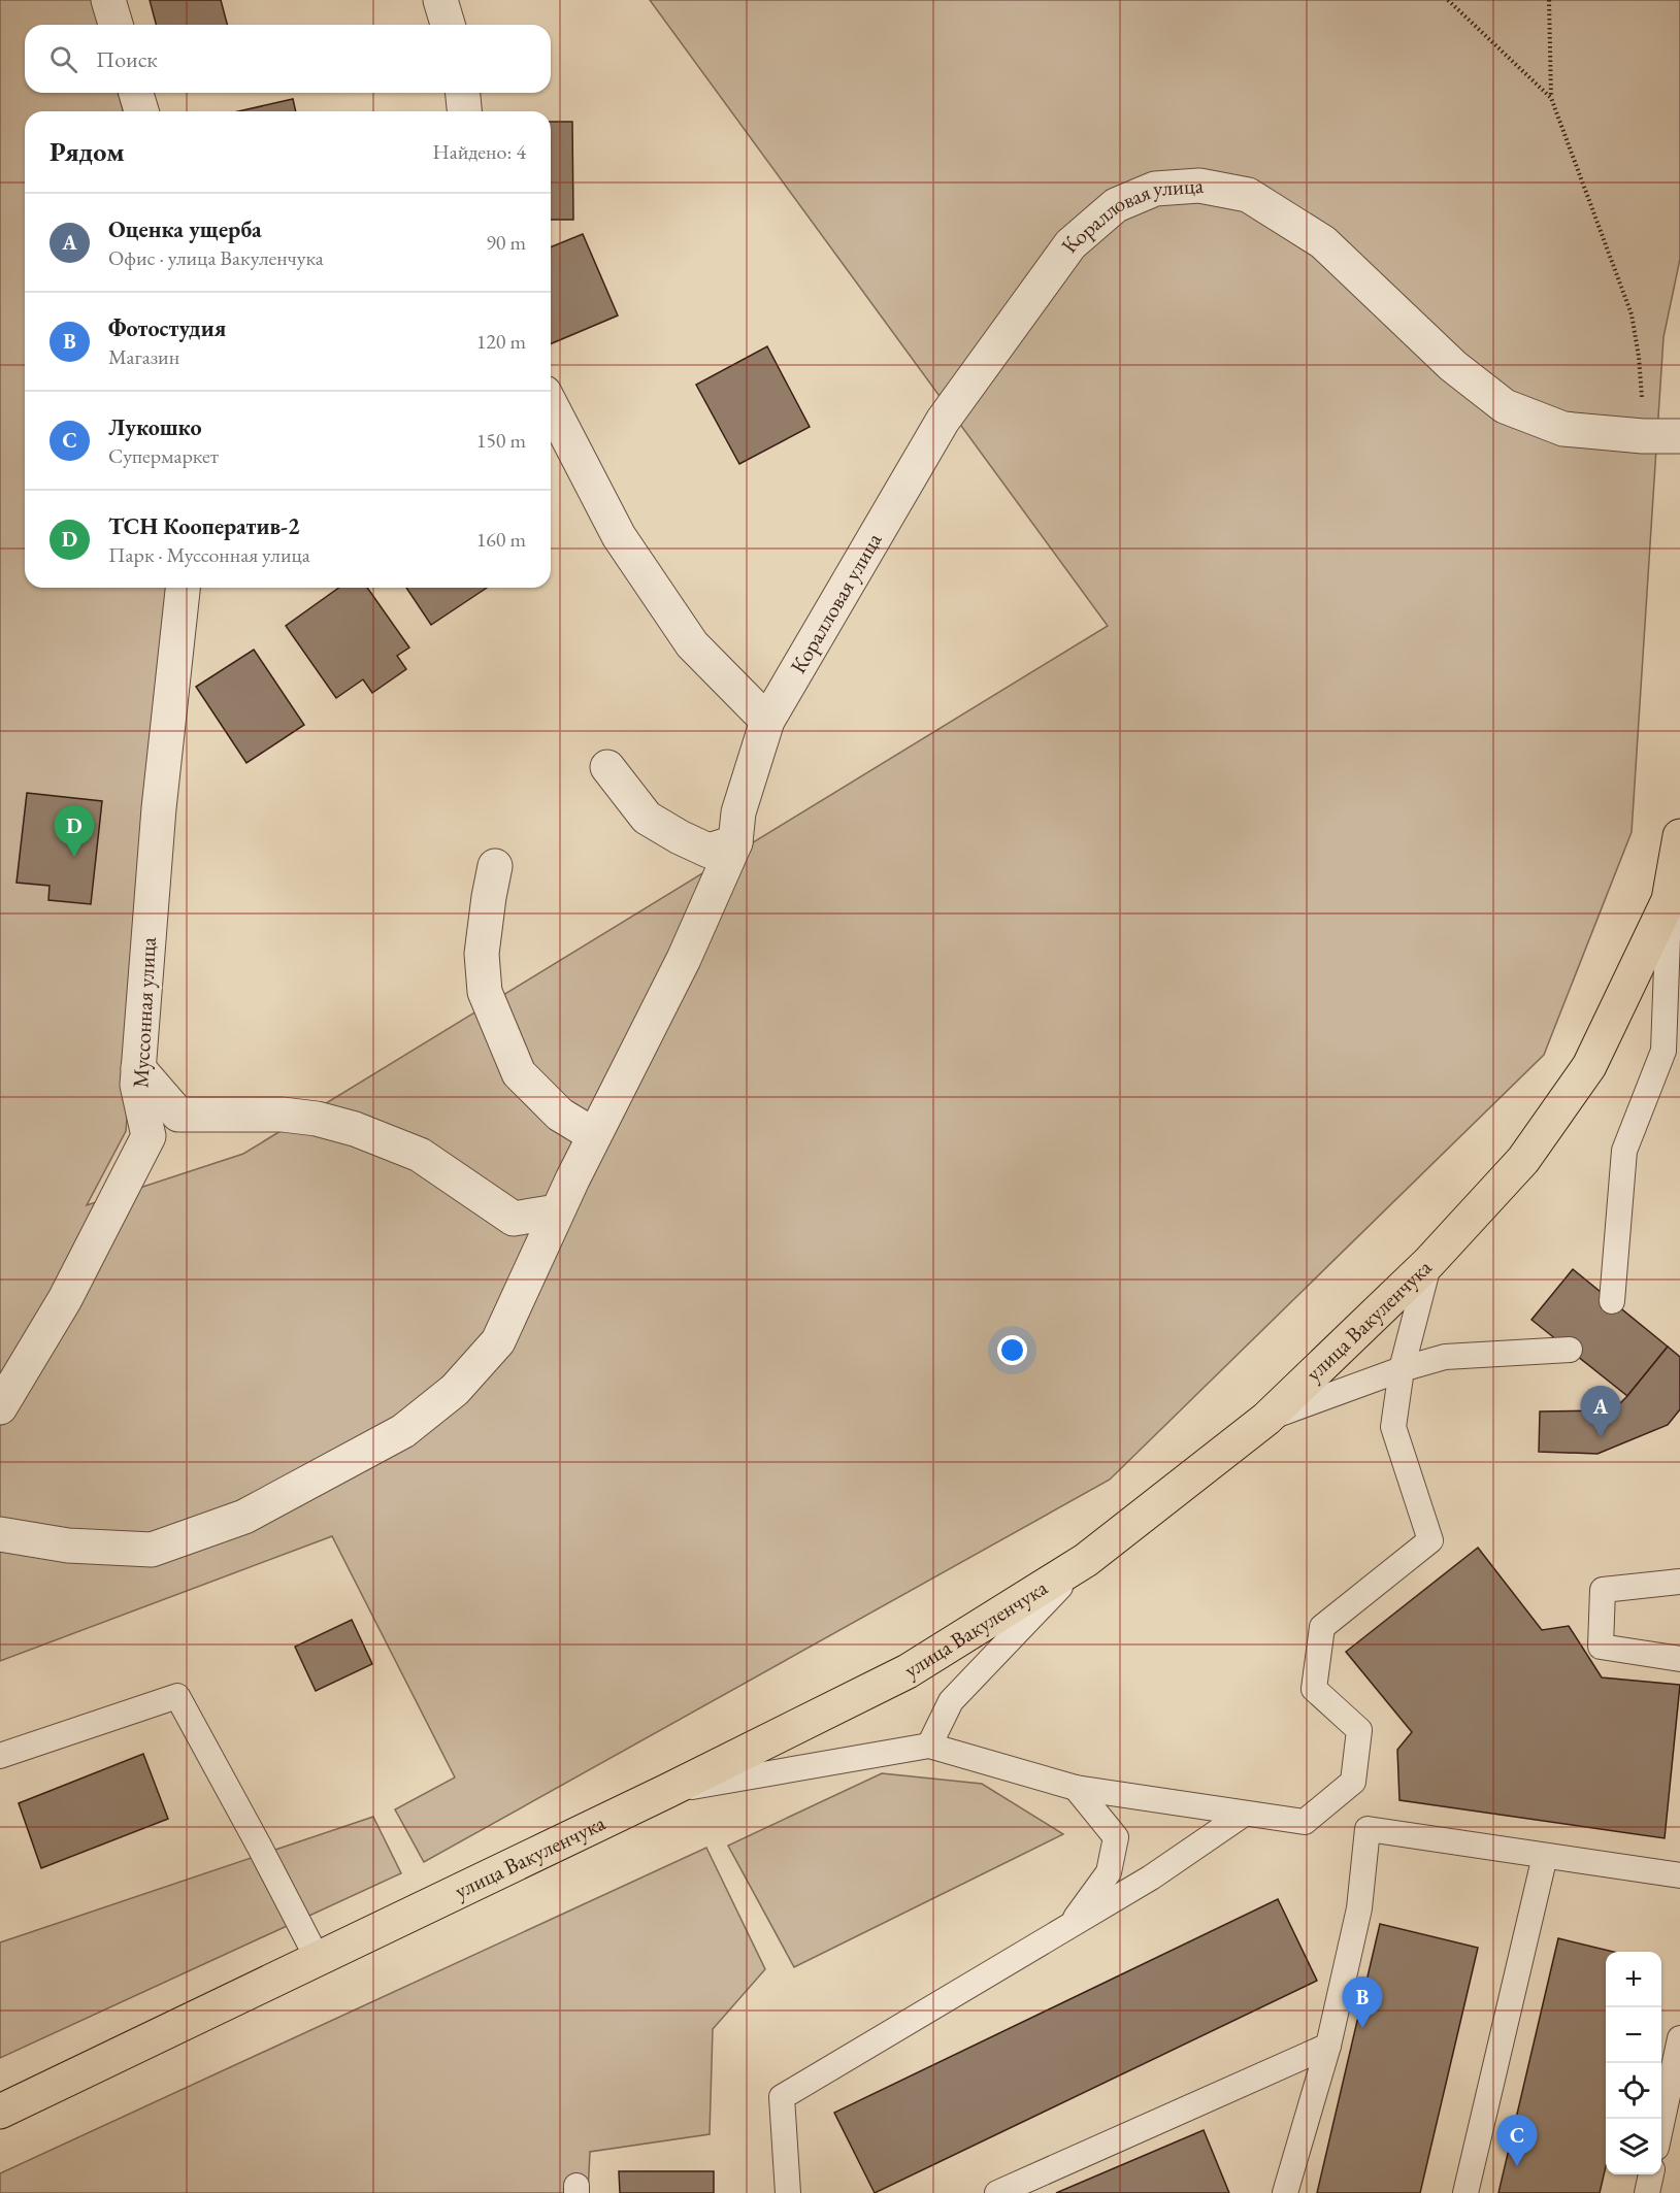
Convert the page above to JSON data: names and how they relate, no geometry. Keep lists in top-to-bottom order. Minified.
{"streets":{"main road":["улица Вакуленчука"],"street":["Коралловая улица","Муссонная улица"]},"page":{"search":"Поиск","heading":["Рядом","Найдено: 4"],"list":[{"mark":"A","name":"Оценка ущерба","note":"Офис · улица Вакуленчука","value":"90 m"},{"mark":"B","name":"Фотостудия","note":"Магазин","value":"120 m"},{"mark":"C","name":"Лукошко","note":"Супермаркет","value":"150 m"},{"mark":"D","name":"ТСН Кооператив-2","note":"Парк · Муссонная улица","value":"160 m"}],"pins":["D","A","B","C"],"map_buttons":["+","−"]}}
